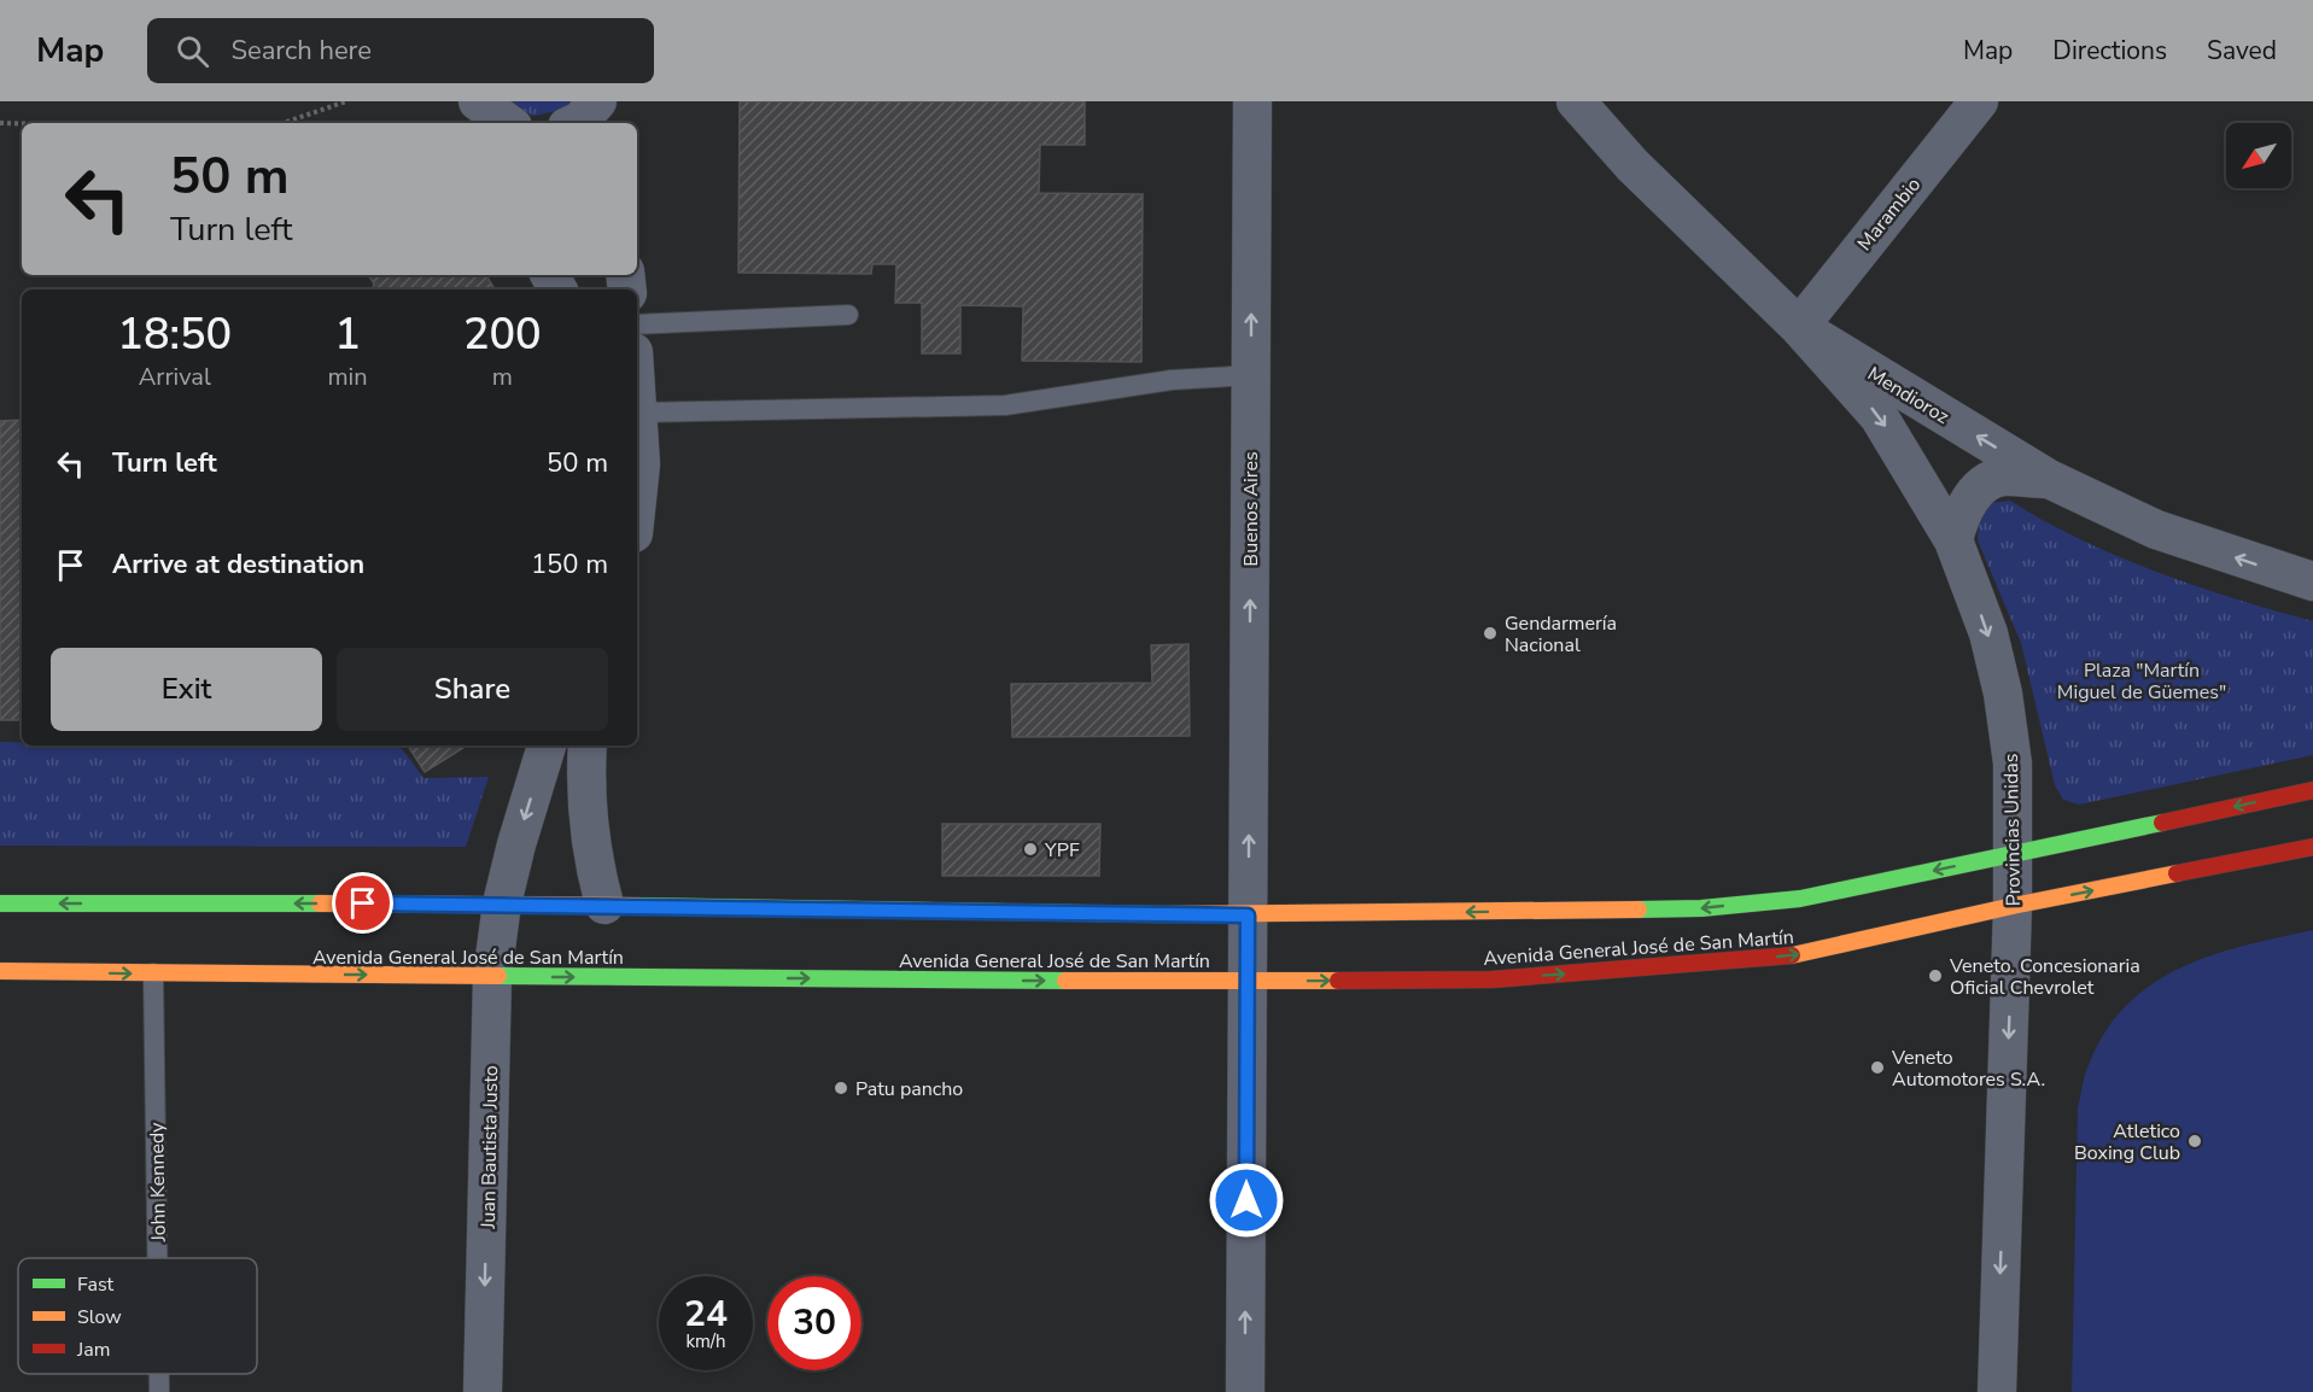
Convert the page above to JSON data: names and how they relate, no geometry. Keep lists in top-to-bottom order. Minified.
{"streets":{"main road":["Avenida General José de San Martín"],"street":["Marambio","Mendioroz","Buenos Aires","Provincias Unidas","Juan Bautista Justo"],"lane":["John Kennedy"]},"crossings":[["Marambio","Mendioroz"],["Marambio","Provincias Unidas"],["Mendioroz","Provincias Unidas"],["Buenos Aires","Avenida General José de San Martín"],["Provincias Unidas","Avenida General José de San Martín"],["Avenida General José de San Martín","Juan Bautista Justo"],["Avenida General José de San Martín","John Kennedy"]],"one_way":["Mendioroz","Buenos Aires","Provincias Unidas","Juan Bautista Justo"],"parks":["Plaza \"Martín Miguel de Güemes\""],"places":["Gendarmería Nacional","YPF","Veneto. Concesionaria Oficial Chevrolet","Veneto Automotores S.A.","Patu pancho","Atletico Boxing Club"],"legend":["Fast","Slow","Jam"],"north":"bottom left","page":{"header":"Map","search":"Search here","nav":["Map","Directions","Saved"],"turn":["50 m","Turn left"],"eta":["18:50","Arrival","1","min","200","m"],"list":[{"name":"Turn left","value":"50 m"},{"name":"Arrive at destination","value":"150 m"}],"buttons":["Exit","Share"],"speed":"24 km/h","limit":"30"}}
